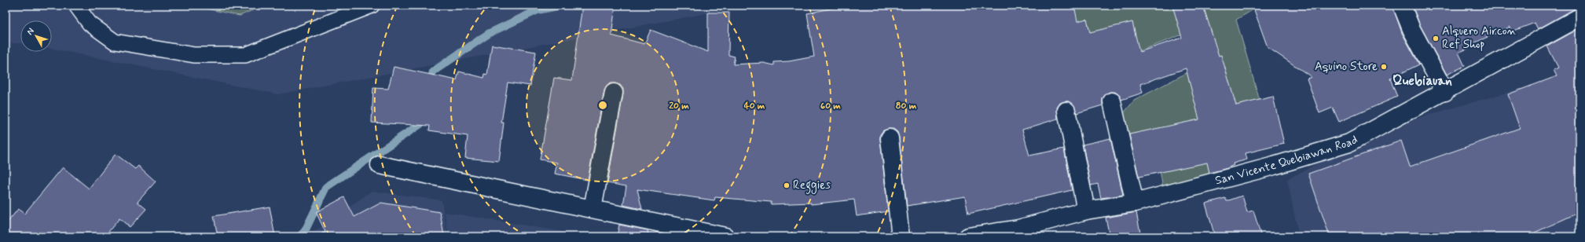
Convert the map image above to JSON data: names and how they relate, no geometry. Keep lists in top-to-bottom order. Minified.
{"streets":{"street":["San Vicente Quebiawan Road"]},"districts":["Quebiauan"],"places":["Alquero Aircon Ref Shop","Aquino Store","Reggies"],"north":"top left","rings":["20 m","40 m","60 m","80 m"]}
